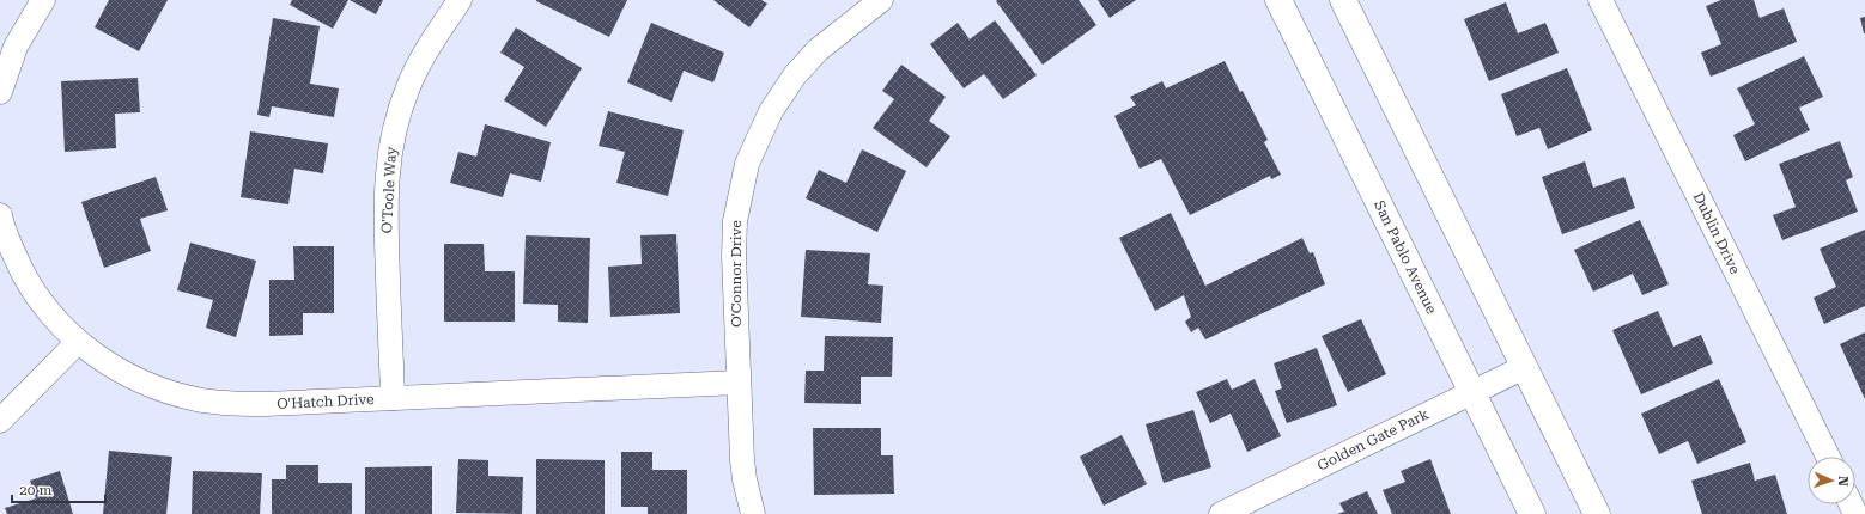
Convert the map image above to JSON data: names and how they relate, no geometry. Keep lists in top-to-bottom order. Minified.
{"streets":{"main road":["San Pablo Avenue"],"street":["O'Toole Way","Dublin Drive","O'Connor Drive","O'Hatch Drive","Golden Gate Park"]},"crossings":[["O'Toole Way","O'Hatch Drive"],["San Pablo Avenue","Golden Gate Park"],["O'Connor Drive","O'Hatch Drive"]],"scale_bar":"20 m","north":"right"}
